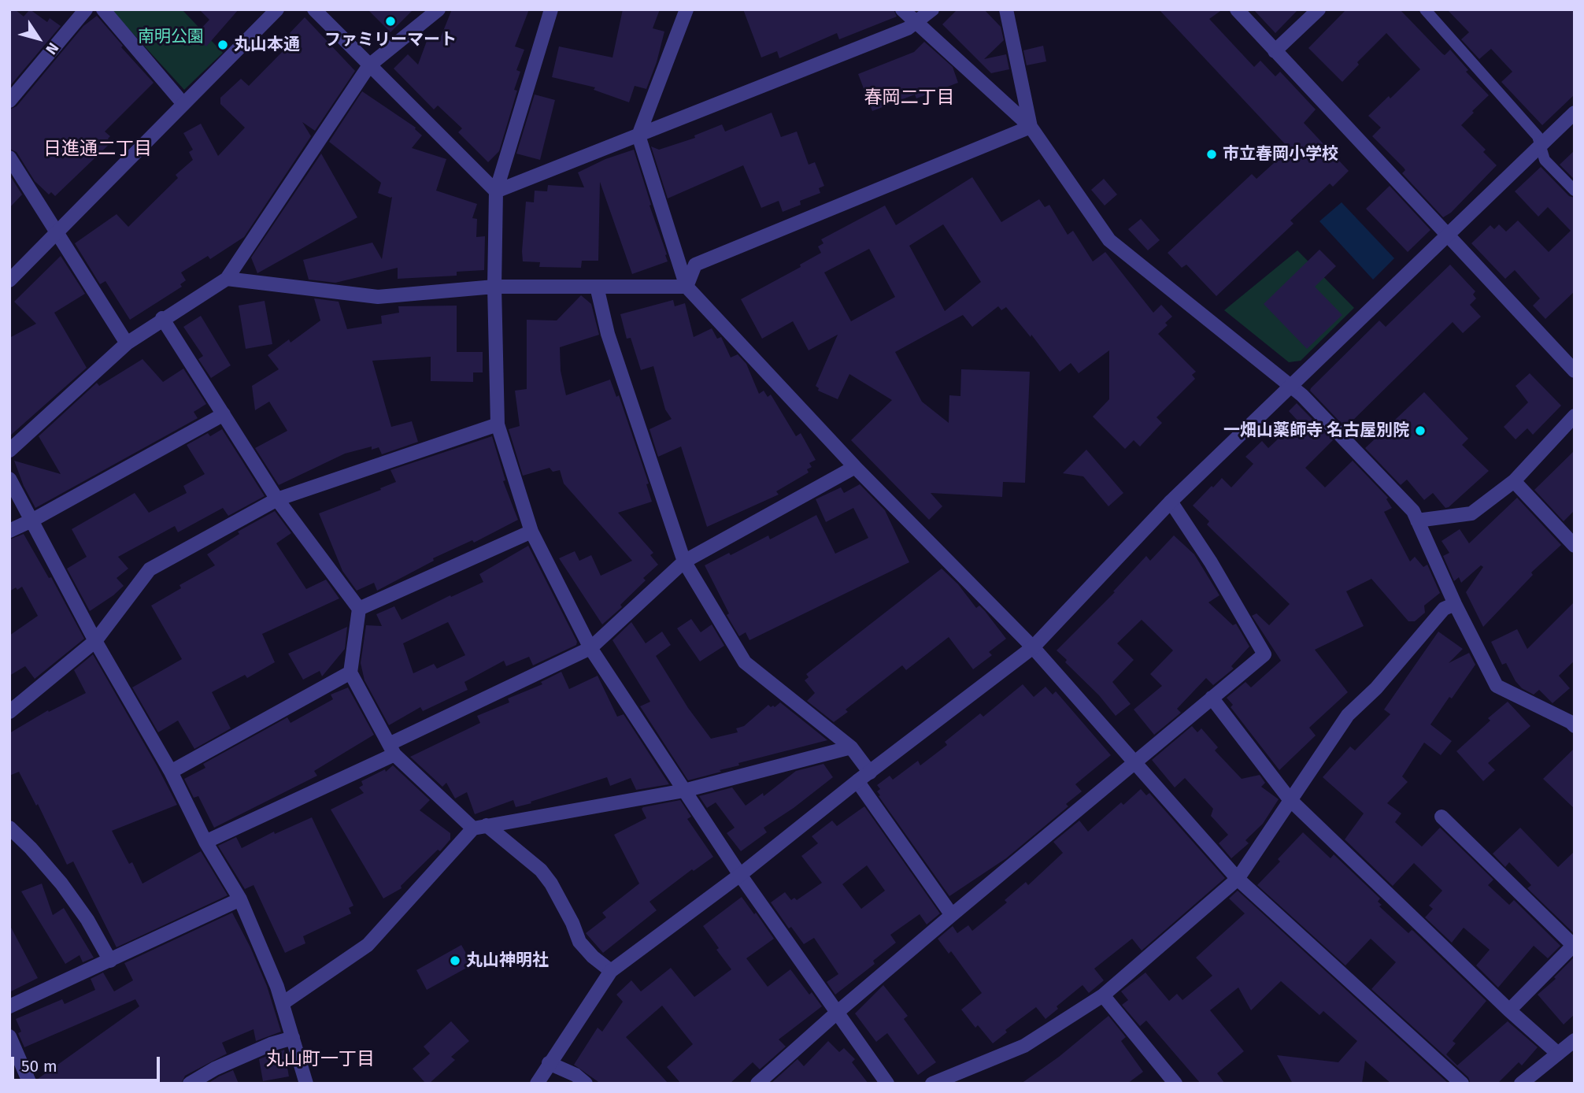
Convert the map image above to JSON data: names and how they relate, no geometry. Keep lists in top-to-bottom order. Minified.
{"districts":["春岡二丁目","日進通二丁目","丸山町一丁目"],"parks":["南明公園"],"places":["ファミリーマート","丸山本通","市立春岡小学校","一畑山薬師寺 名古屋別院","丸山神明社"],"scale_bar":"50 m","north":"bottom right"}
